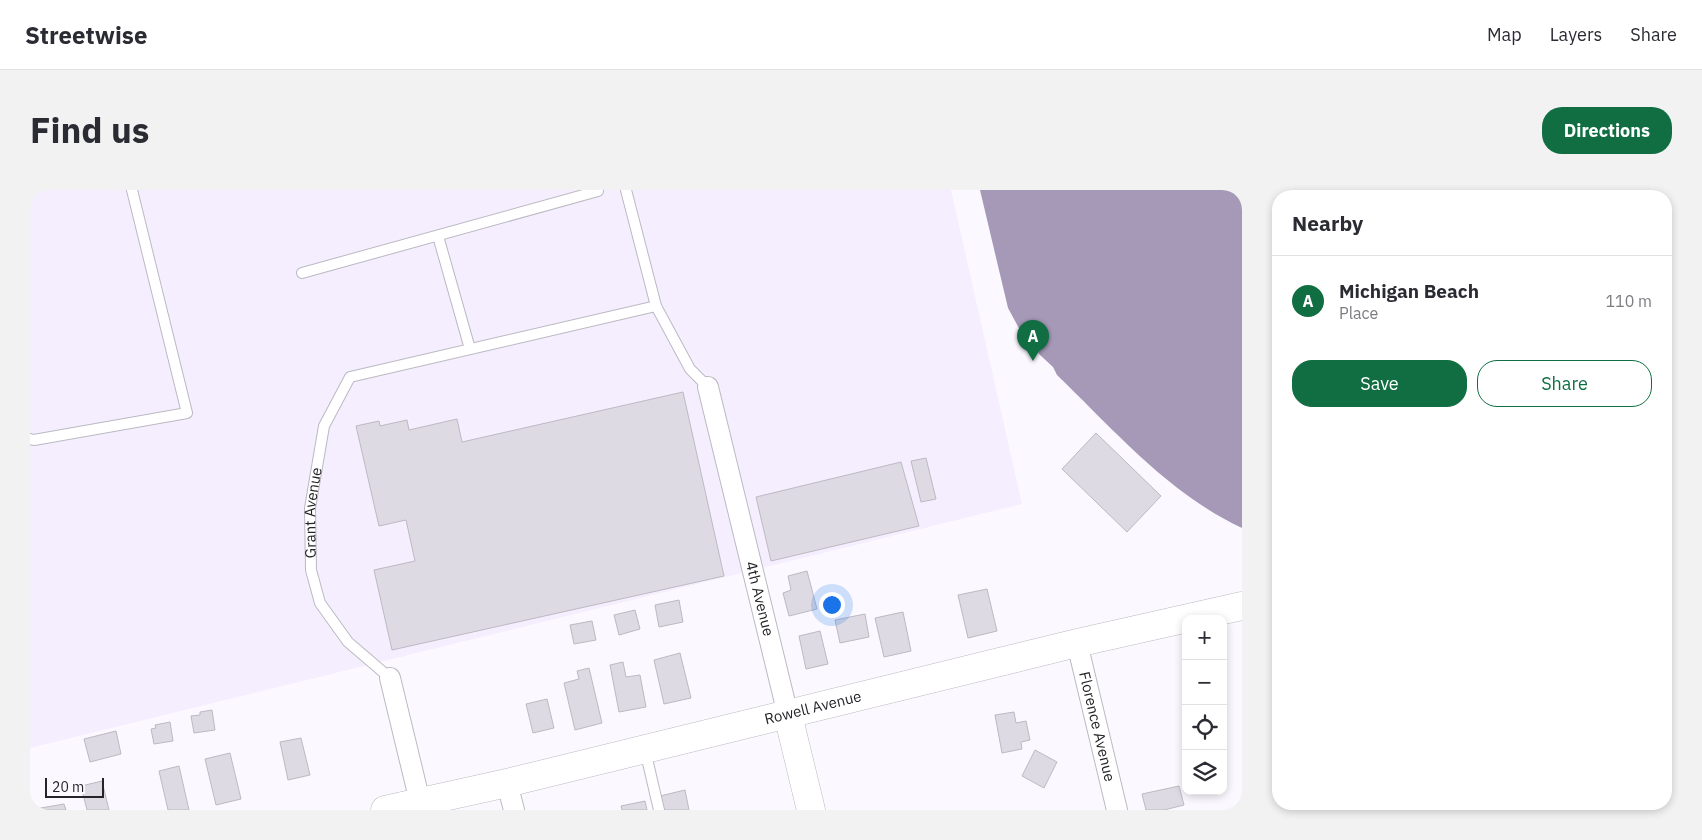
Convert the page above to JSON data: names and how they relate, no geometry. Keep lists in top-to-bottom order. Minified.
{"streets":{"street":["Grant Avenue","4th Avenue","Rowell Avenue","Florence Avenue"]},"crossings":[["Grant Avenue","Rowell Avenue"],["4th Avenue","Rowell Avenue"],["Rowell Avenue","Florence Avenue"]],"scale_bar":"20 m","page":{"header":"Streetwise","nav":["Map","Layers","Share"],"title":"Find us","buttons":["Directions",["Save","Share"]],"heading":"Nearby","list":[{"mark":"A","name":"Michigan Beach","note":"Place","value":"110 m"}],"pins":"A","map_buttons":["+","−"],"scale":"20 m"}}
